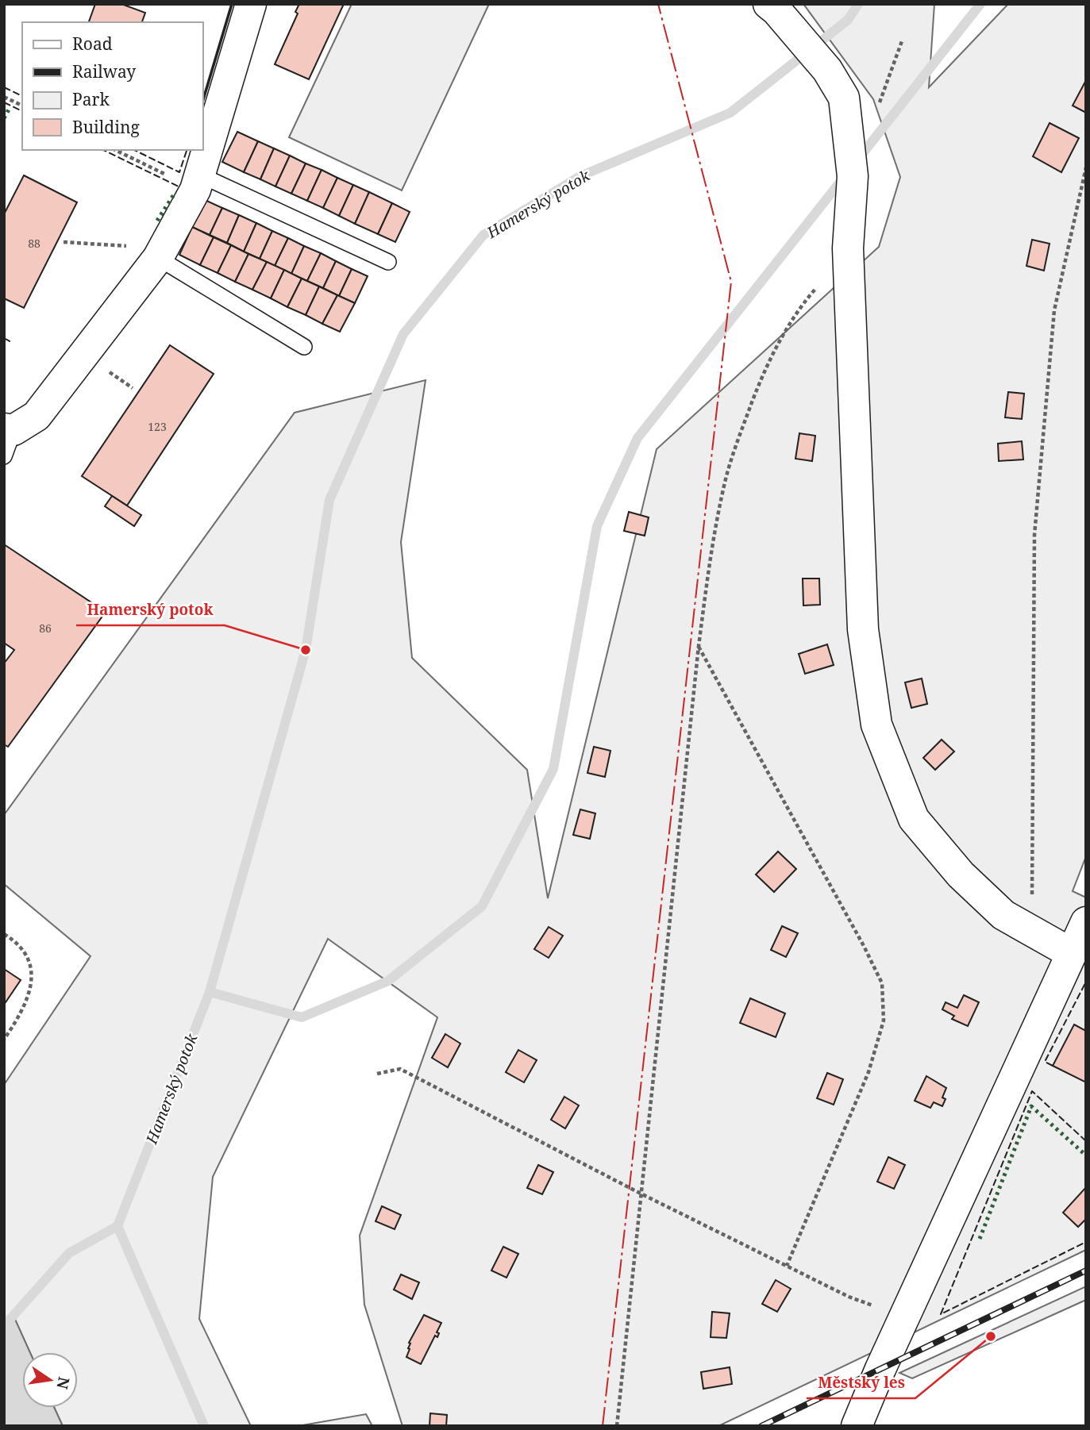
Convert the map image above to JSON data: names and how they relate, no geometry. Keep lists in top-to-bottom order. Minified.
{"water":["Hamerský potok"],"places":["Hamerský potok","Městský les"],"house_numbers":["88","123","86"],"legend":["Road","Railway","Park","Building"],"north":"right"}
